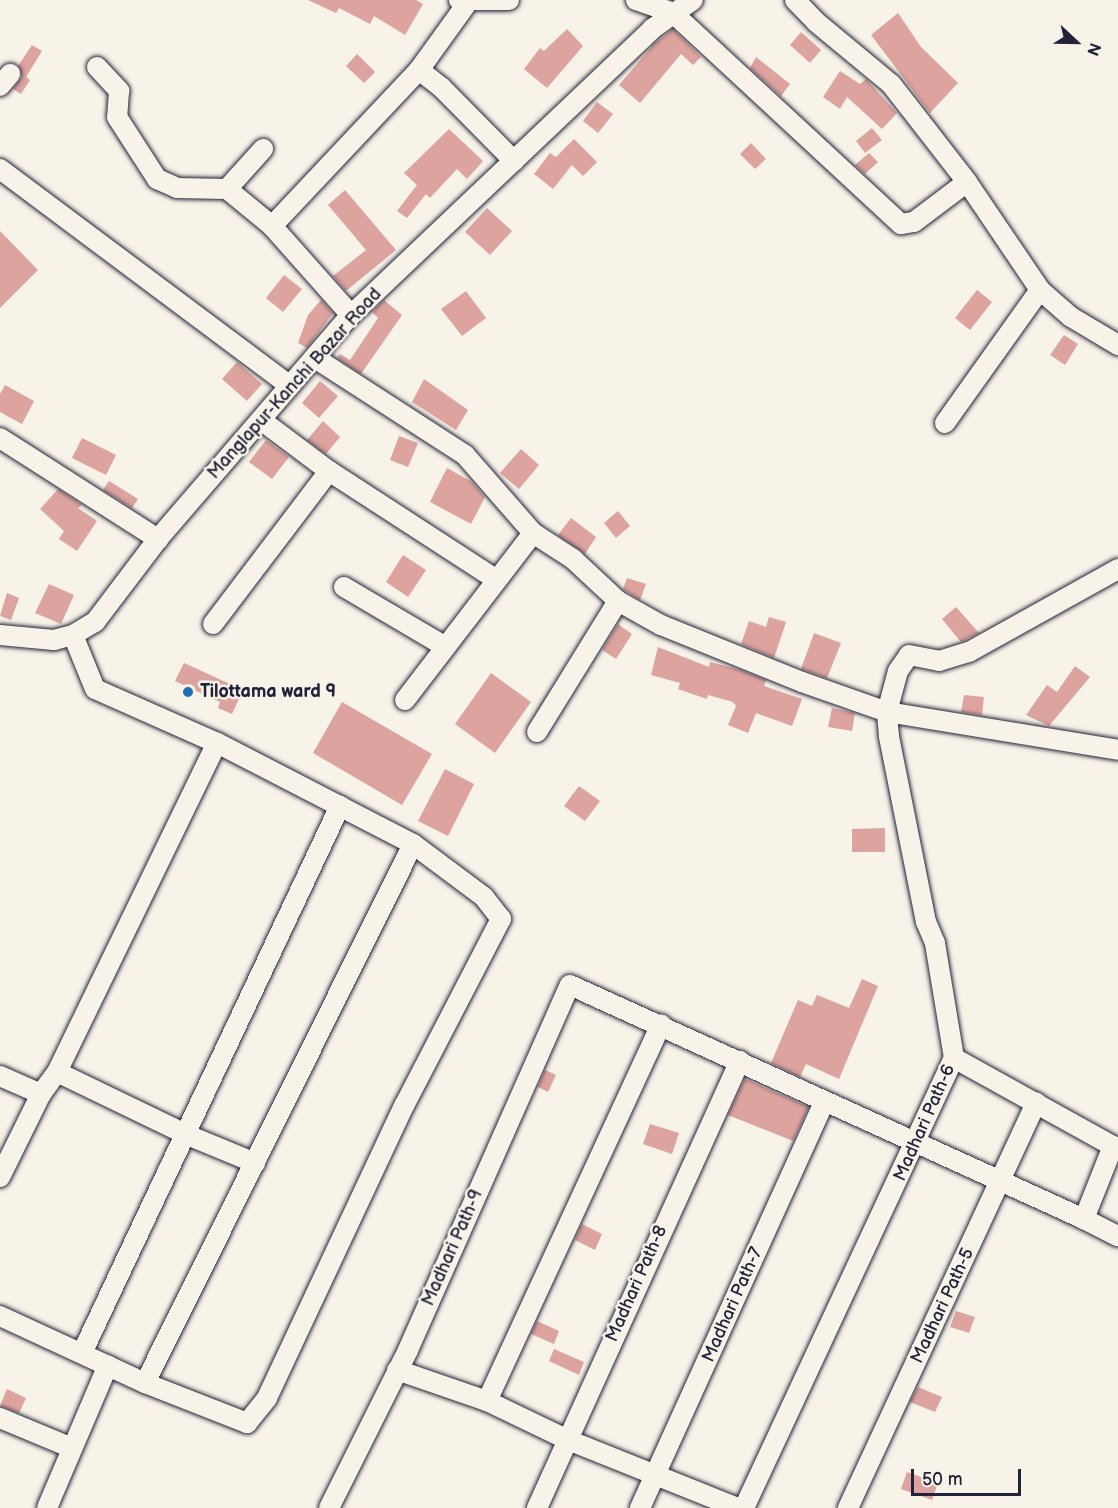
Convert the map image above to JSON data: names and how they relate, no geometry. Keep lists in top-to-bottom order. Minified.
{"streets":{"street":["Manglapur-Kanchi Bazar Road","Madhari Path-6","Madhari Path-9","Madhari Path-8","Madhari Path-7","Madhari Path-5"]},"places":["Tilottama ward 9"],"scale_bar":"50 m","north":"right"}
